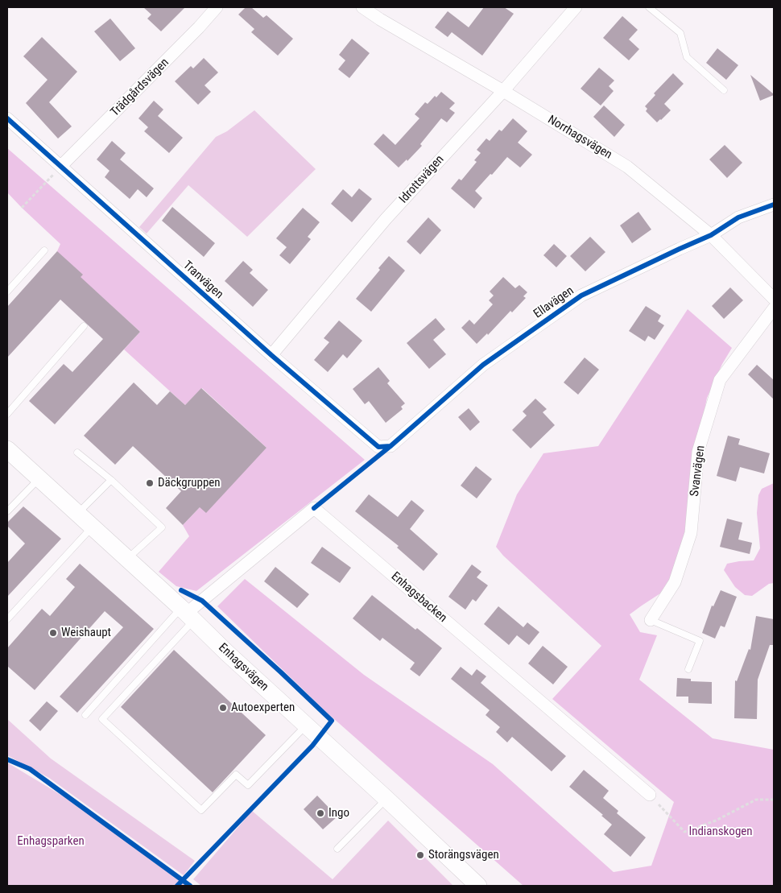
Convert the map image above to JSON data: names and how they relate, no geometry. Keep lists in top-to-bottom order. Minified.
{"streets":{"street":["Trädgårdsvägen","Norrhagsvägen","Idrottsvägen","Tranvägen","Ellavägen","Svanvägen","Enhagsbacken","Enhagsvägen"]},"crossings":[["Trädgårdsvägen","Tranvägen"],["Norrhagsvägen","Idrottsvägen"],["Norrhagsvägen","Ellavägen"],["Idrottsvägen","Tranvägen"],["Tranvägen","Ellavägen"],["Enhagsbacken","Enhagsvägen"]],"parks":["Indianskogen","Enhagsparken"],"places":["Däckgruppen","Weishaupt","Autoexperten","Ingo","Storängsvägen"]}
